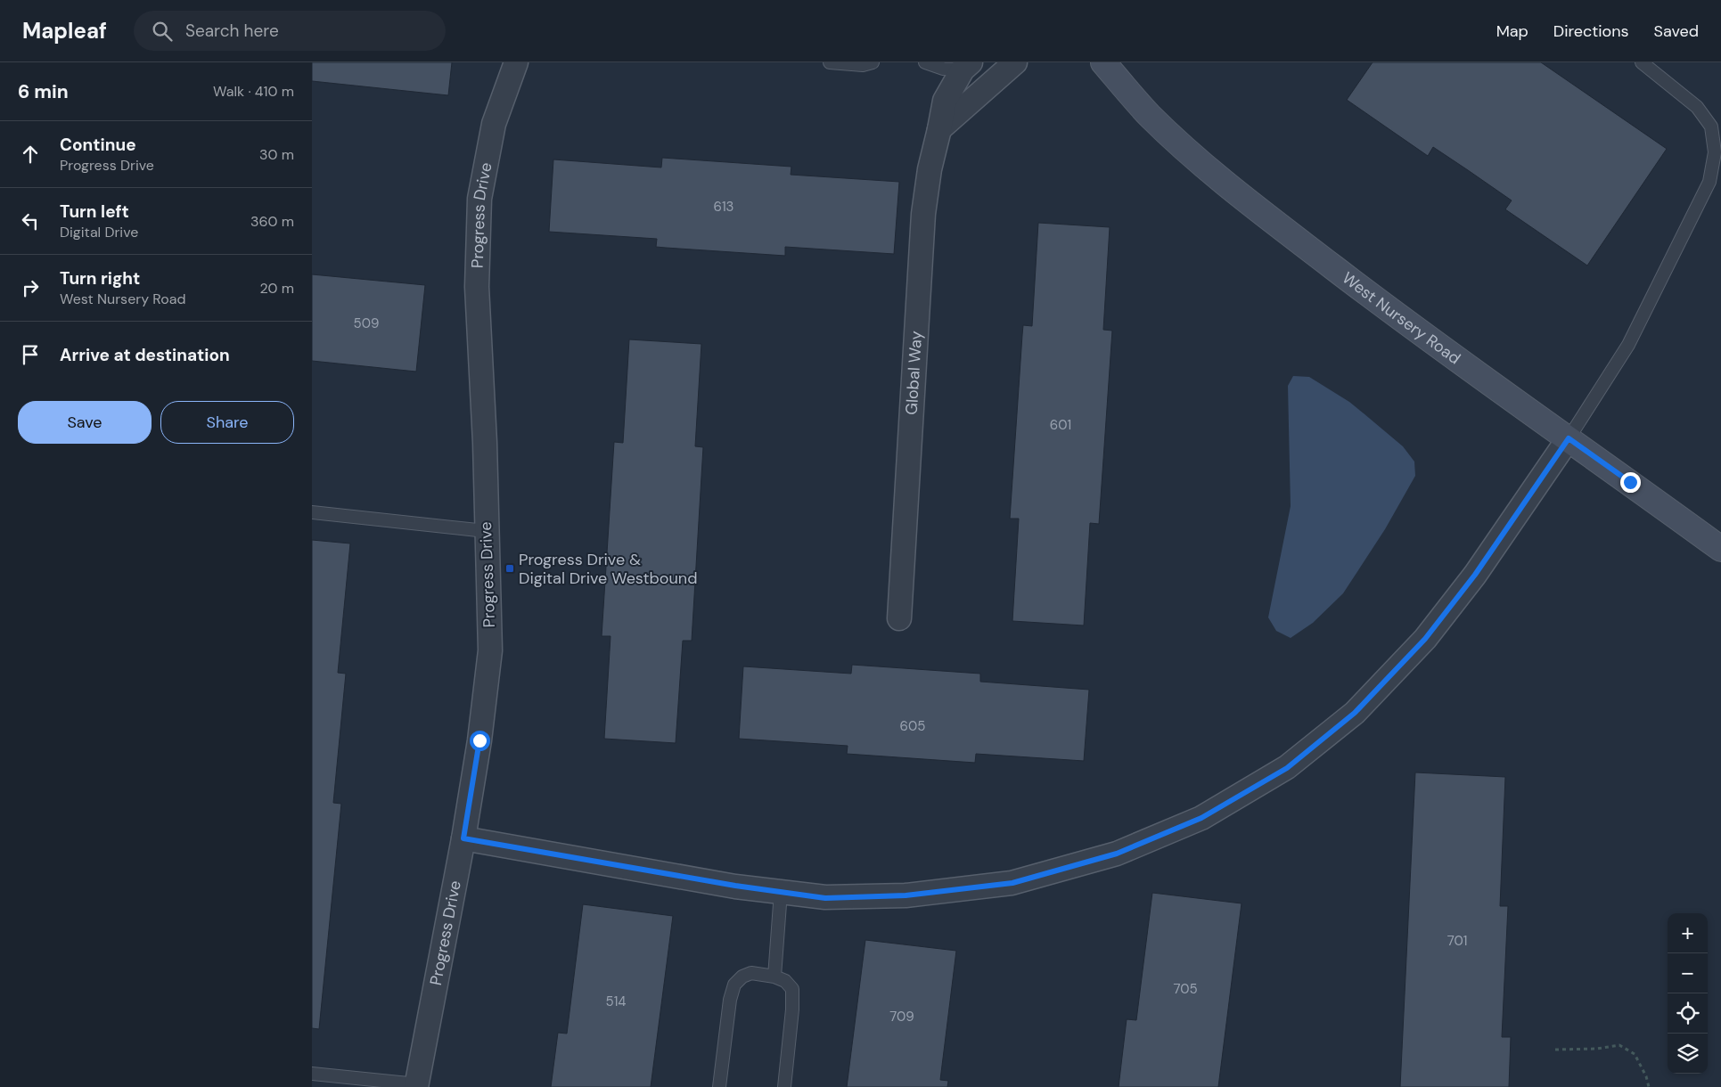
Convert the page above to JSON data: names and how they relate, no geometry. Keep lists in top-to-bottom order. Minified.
{"streets":{"main road":["West Nursery Road"],"street":["Progress Drive","Global Way"]},"places":{"transit":["Progress Drive & Digital Drive Westbound"]},"house_numbers":["613","509","601","605","701","705","514","709"],"page":{"header":"Mapleaf","search":"Search here","nav":["Map","Directions","Saved"],"heading":["6 min","Walk · 410 m"],"list":[["Continue","Progress Drive","30 m"],["Turn left","Digital Drive","360 m"],["Turn right","West Nursery Road","20 m"],"Arrive at destination"],"buttons":["Save","Share"],"map_buttons":["+","−"]}}
